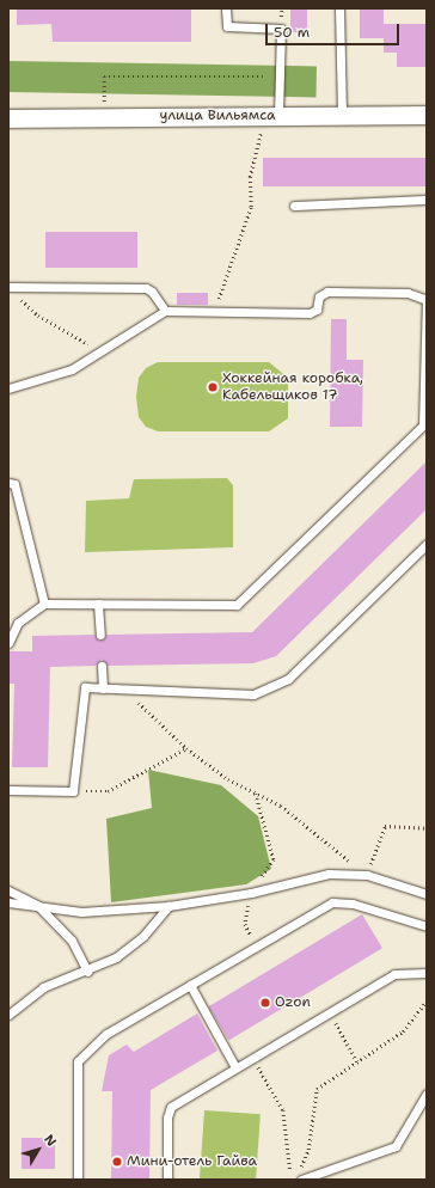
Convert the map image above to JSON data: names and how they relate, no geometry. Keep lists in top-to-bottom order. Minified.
{"streets":{"street":["улица Вильямса"]},"places":["Хоккейная коробка, Кабельщиков 17","Ozon","Мини-отель Гайва"],"scale_bar":"50 m","north":"top right"}
